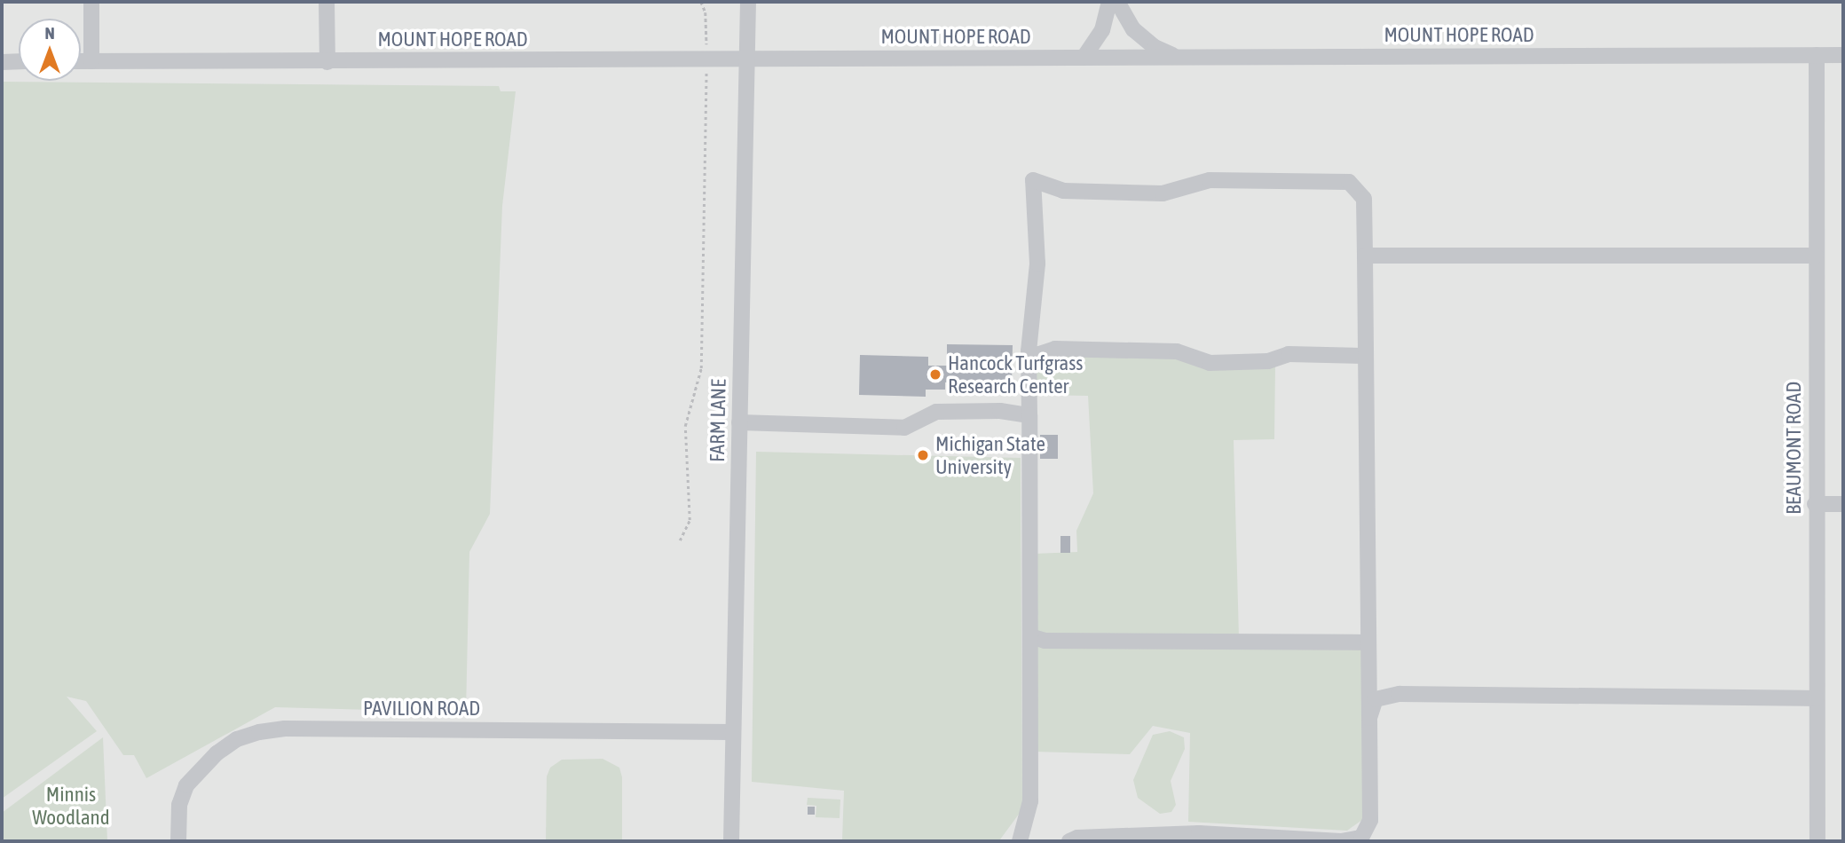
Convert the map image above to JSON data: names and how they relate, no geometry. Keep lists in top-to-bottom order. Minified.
{"streets":{"street":["MOUNT HOPE ROAD","FARM LANE","BEAUMONT ROAD","PAVILION ROAD"]},"crossings":[["MOUNT HOPE ROAD","FARM LANE"],["MOUNT HOPE ROAD","BEAUMONT ROAD"],["FARM LANE","PAVILION ROAD"]],"parks":["Minnis Woodland"],"places":["Hancock Turfgrass Research Center","Michigan State University"],"north":"top"}
